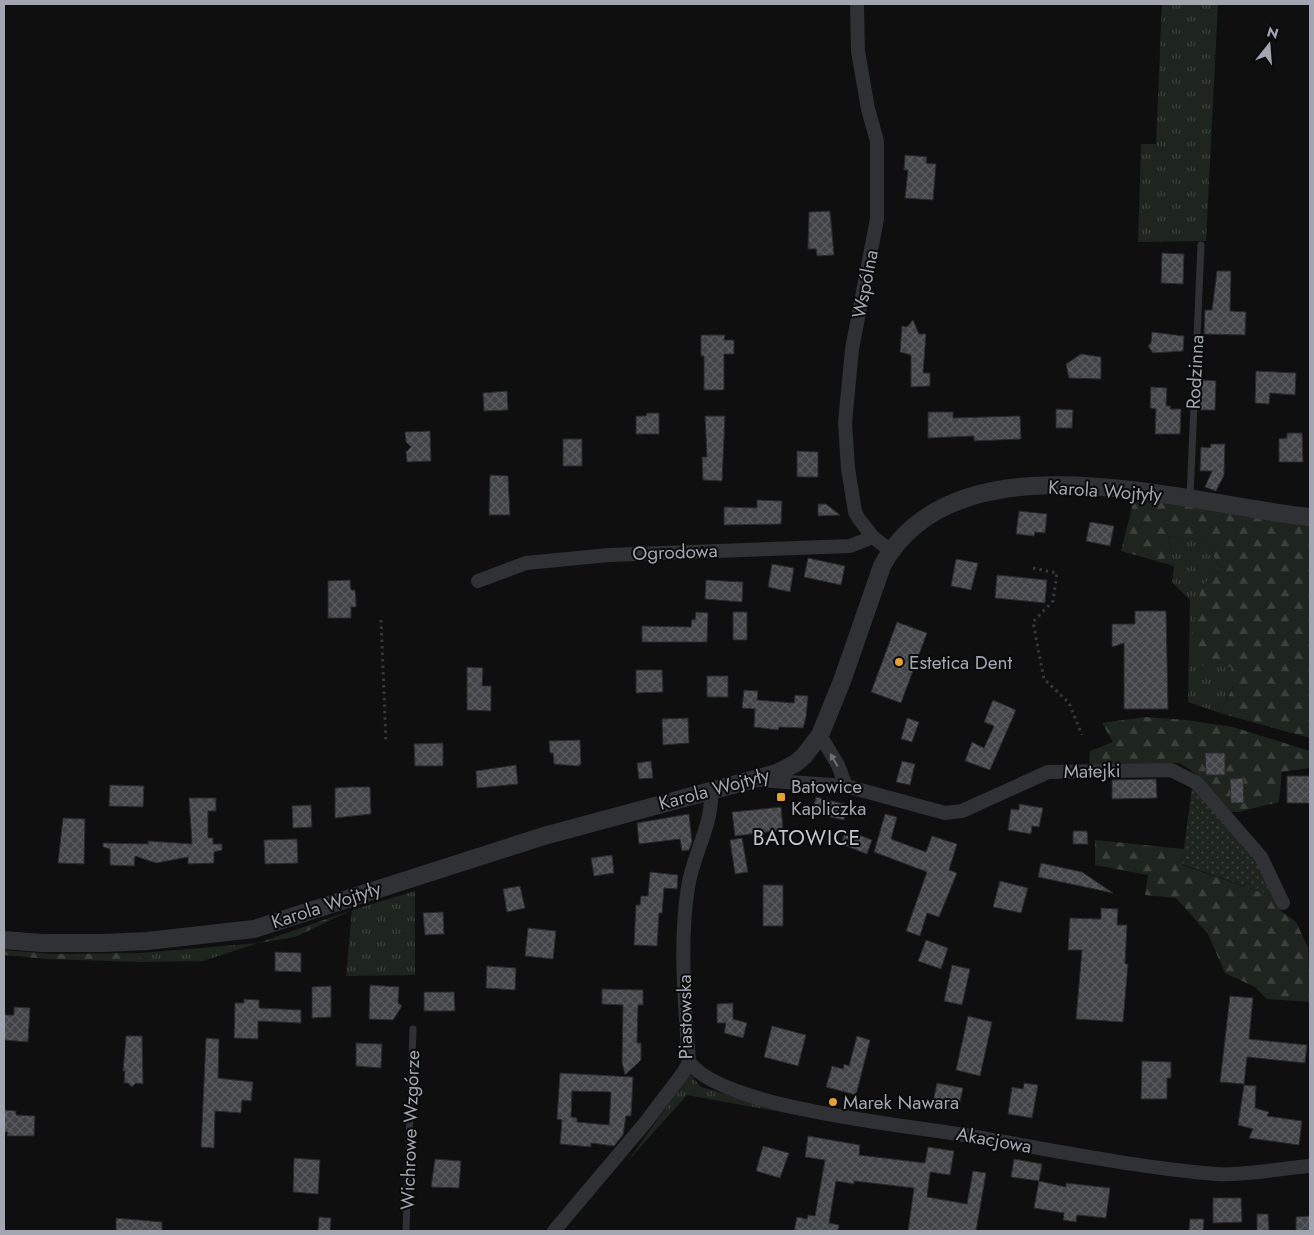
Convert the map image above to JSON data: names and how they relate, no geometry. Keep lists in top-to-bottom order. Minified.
{"streets":{"street":["Wspólna","Karola Wojtyły","Ogrodowa","Matejki","Piastowska","Akacjowa"],"lane":["Rodzinna","Wichrowe Wzgórze"]},"crossings":[["Wspólna","Karola Wojtyły"],["Wspólna","Ogrodowa"],["Rodzinna","Karola Wojtyły"],["Karola Wojtyły","Matejki"],["Karola Wojtyły","Piastowska"],["Piastowska","Akacjowa"]],"districts":["BATOWICE"],"places":{"other":["Estetica Dent","Marek Nawara"],"transit":["Batowice Kapliczka"]},"north":"top"}
